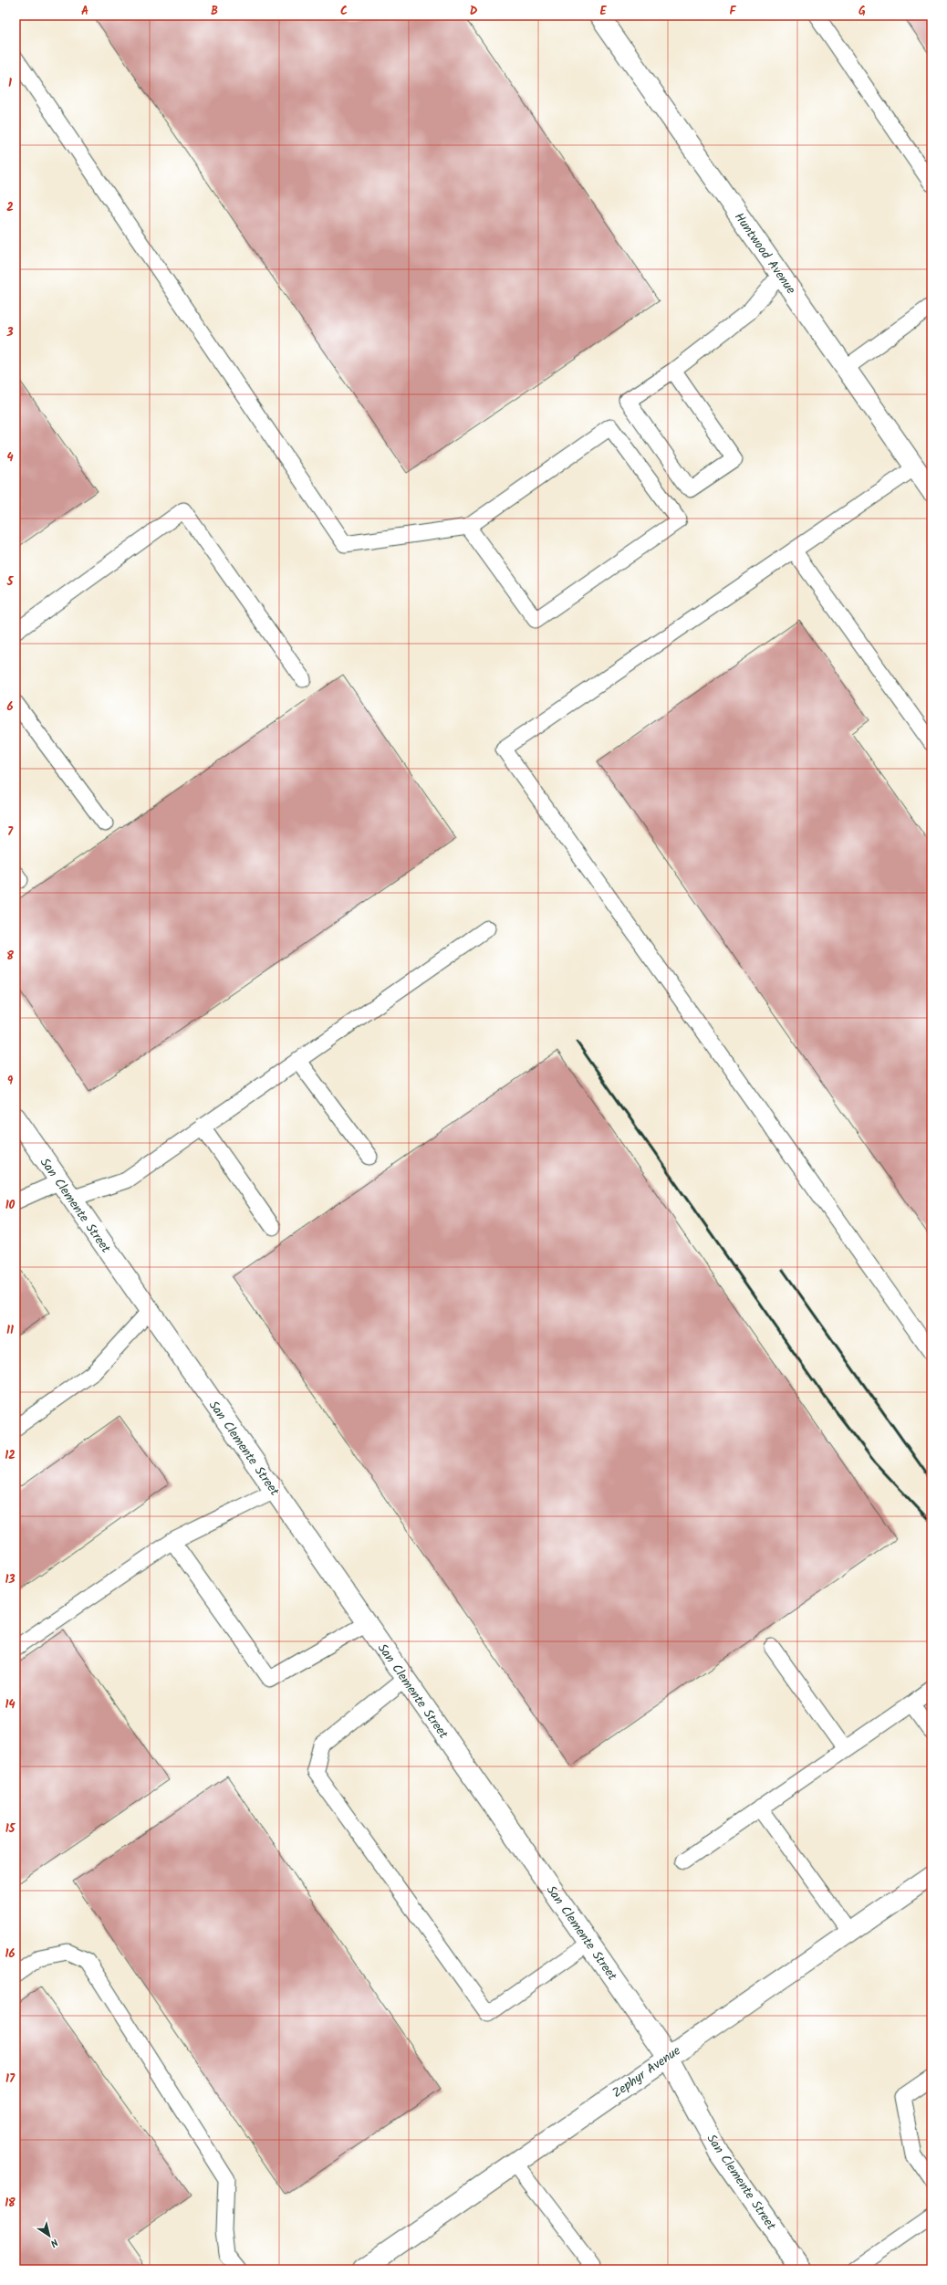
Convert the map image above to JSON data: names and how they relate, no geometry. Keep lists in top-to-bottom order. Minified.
{"streets":{"street":["Huntwood Avenue","San Clemente Street","Zephyr Avenue"]},"crossings":[["San Clemente Street","Zephyr Avenue"]],"north":"bottom right","grid":{"columns":["A","B","C","D","E","F","G"],"rows":["1","2","3","4","5","6","7","8","9","10","11","12","13","14","15","16","17","18"]}}
